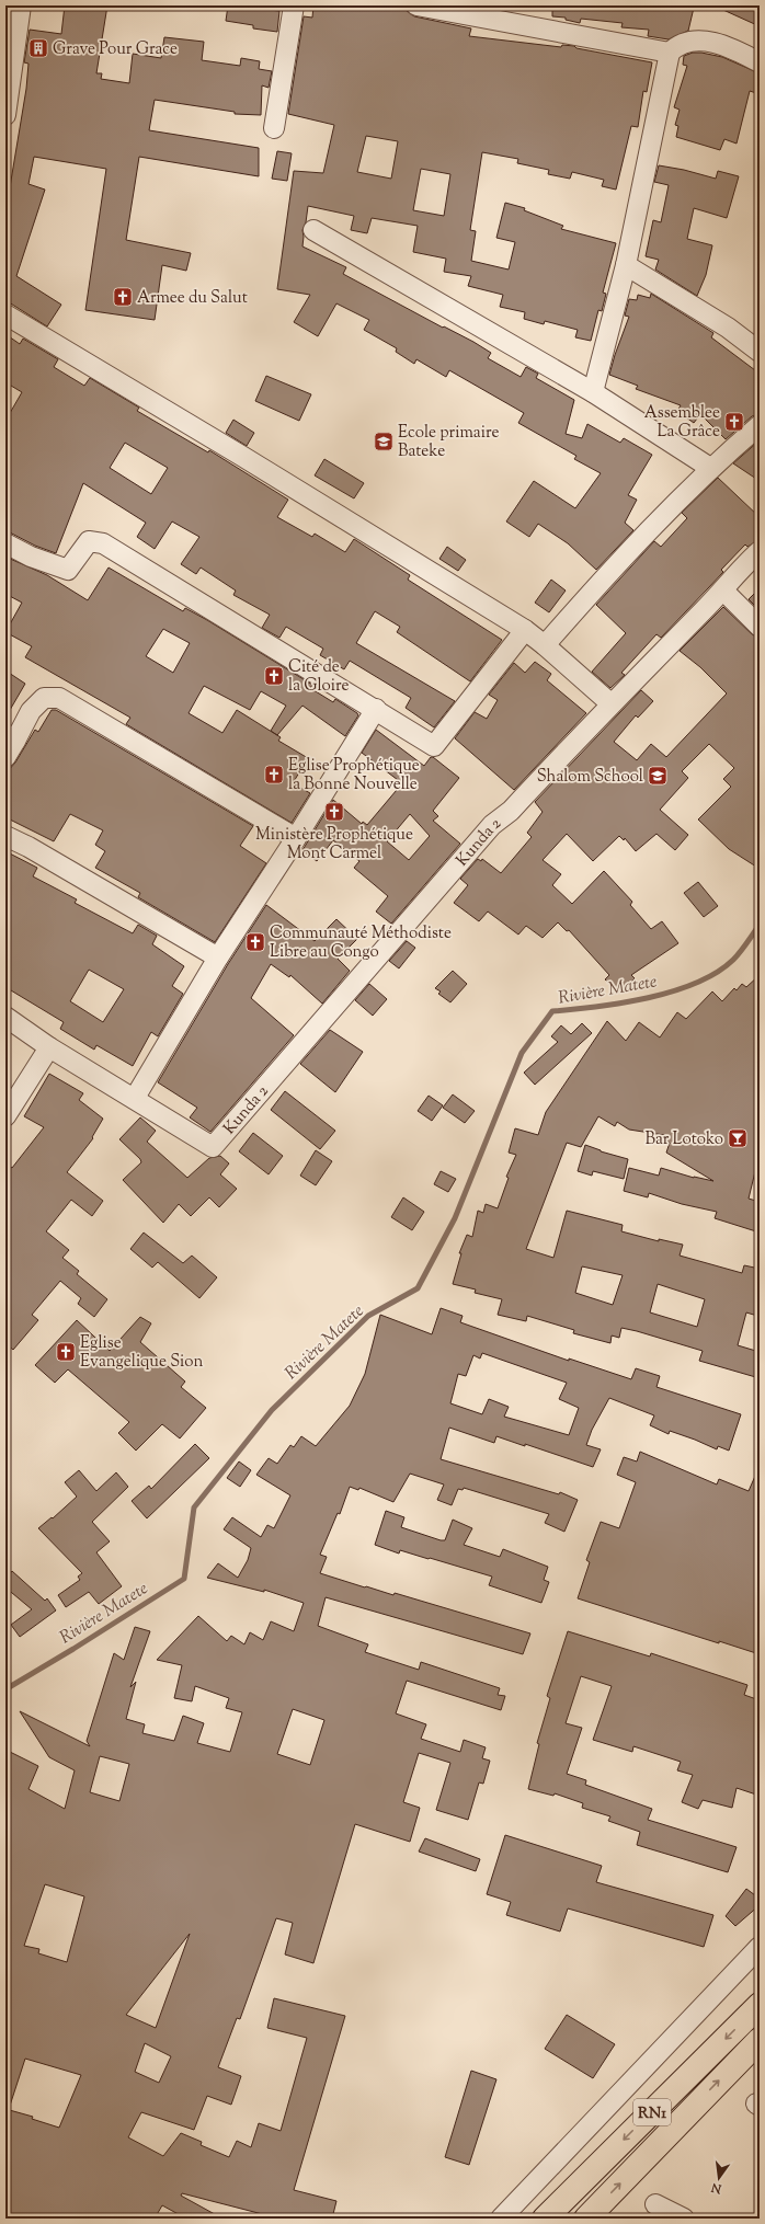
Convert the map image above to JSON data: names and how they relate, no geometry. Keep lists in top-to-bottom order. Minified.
{"streets":{"highway":["RN1"],"street":["Kunda 2"]},"water":["Rivière Matete"],"places":{"building":["Grave Pour Grace"],"church":["Armee du Salut","Assemblee La Grâce","Cité de la Gloire","Eglise Prophétique la Bonne Nouvelle","Ministère Prophétique Mont Carmel","Communauté Méthodiste Libre au Congo","Eglise Evangelique Sion"],"school or university":["Ecole primaire Bateke","Shalom School"],"bar":["Bar Lotoko"]},"north":"bottom"}
